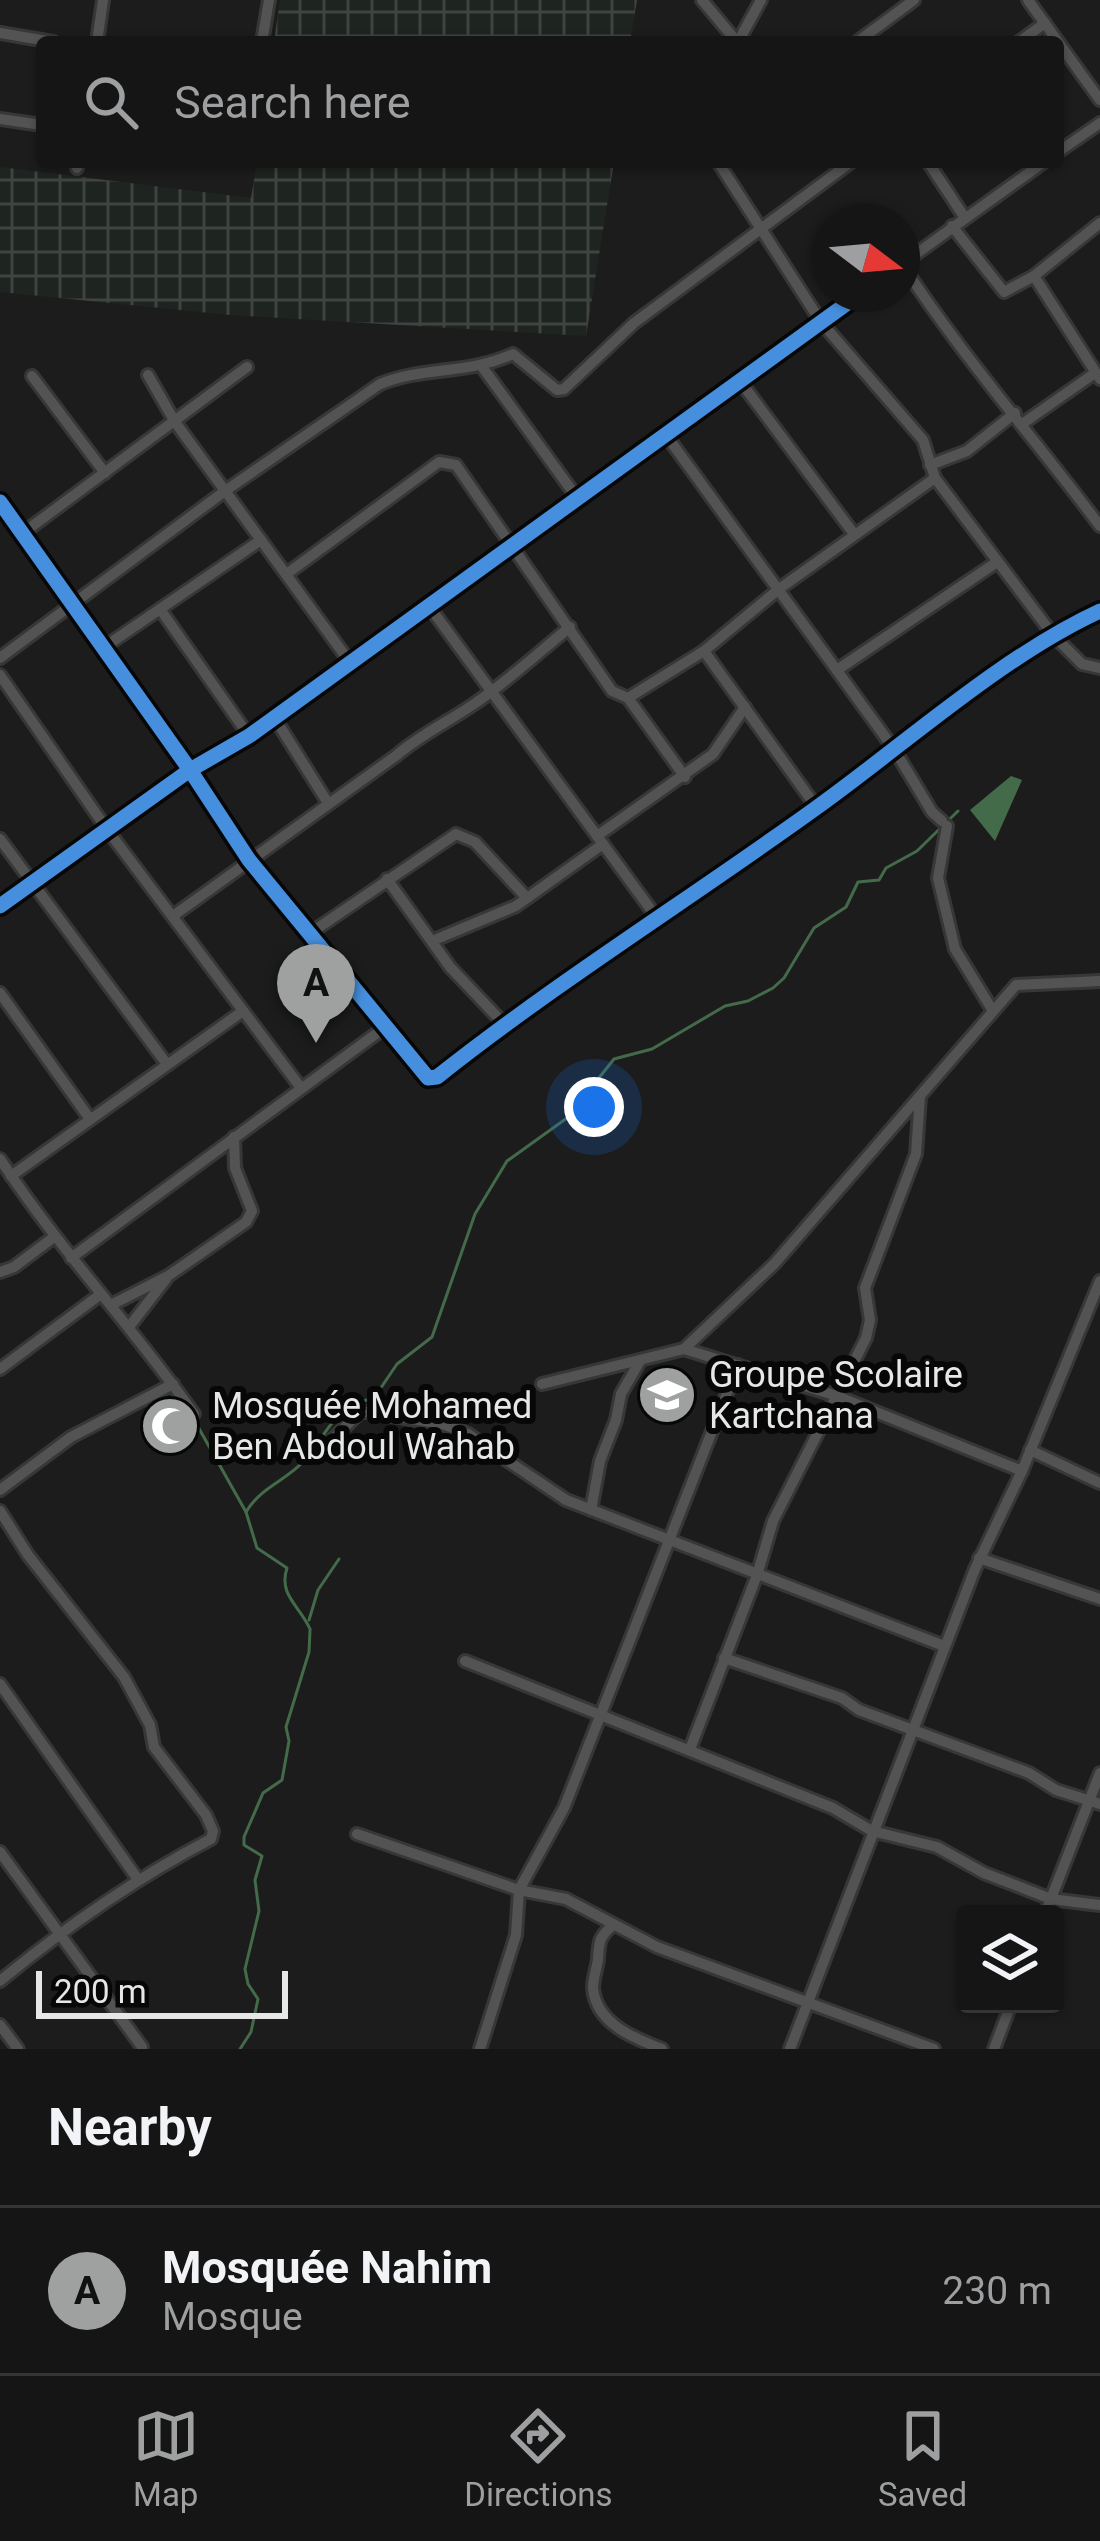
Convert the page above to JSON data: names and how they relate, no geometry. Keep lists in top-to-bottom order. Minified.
{"places":{"school or university":["Groupe Scolaire Kartchana"],"mosque":["Mosquée Mohamed Ben Abdoul Wahab"]},"scale_bar":"200 m","north":"right","page":{"search":"Search here","pins":"A","scale":"200 m","heading":"Nearby","list":[{"mark":"A","name":"Mosquée Nahim","note":"Mosque","value":"230 m"}],"nav":["Map","Directions","Saved"]}}
